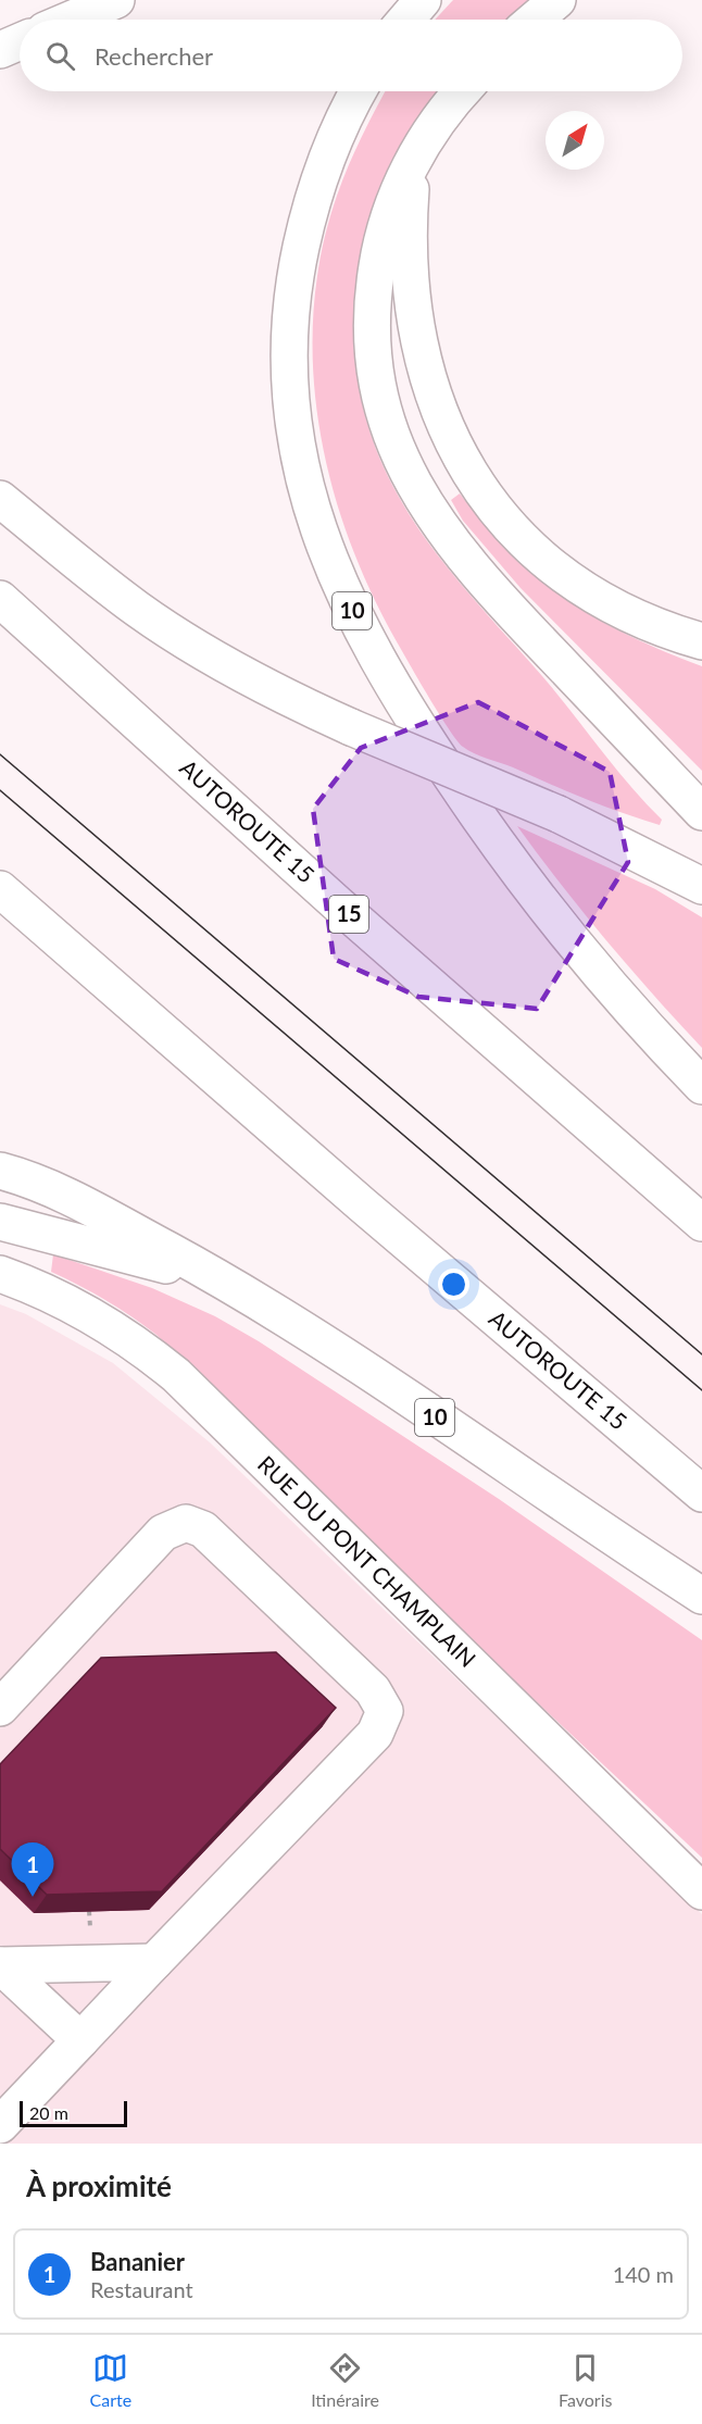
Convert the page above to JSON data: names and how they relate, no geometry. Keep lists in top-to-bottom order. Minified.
{"streets":{"main road":["10","AUTOROUTE 15","15","RUE DU PONT CHAMPLAIN"]},"scale_bar":"20 m","north":"top right","page":{"search":"Rechercher","pins":"1","scale":"20 m","heading":"À proximité","list":[{"mark":"1","name":"Bananier","note":"Restaurant","value":"140 m"}],"nav":["Carte","Itinéraire","Favoris"]}}
